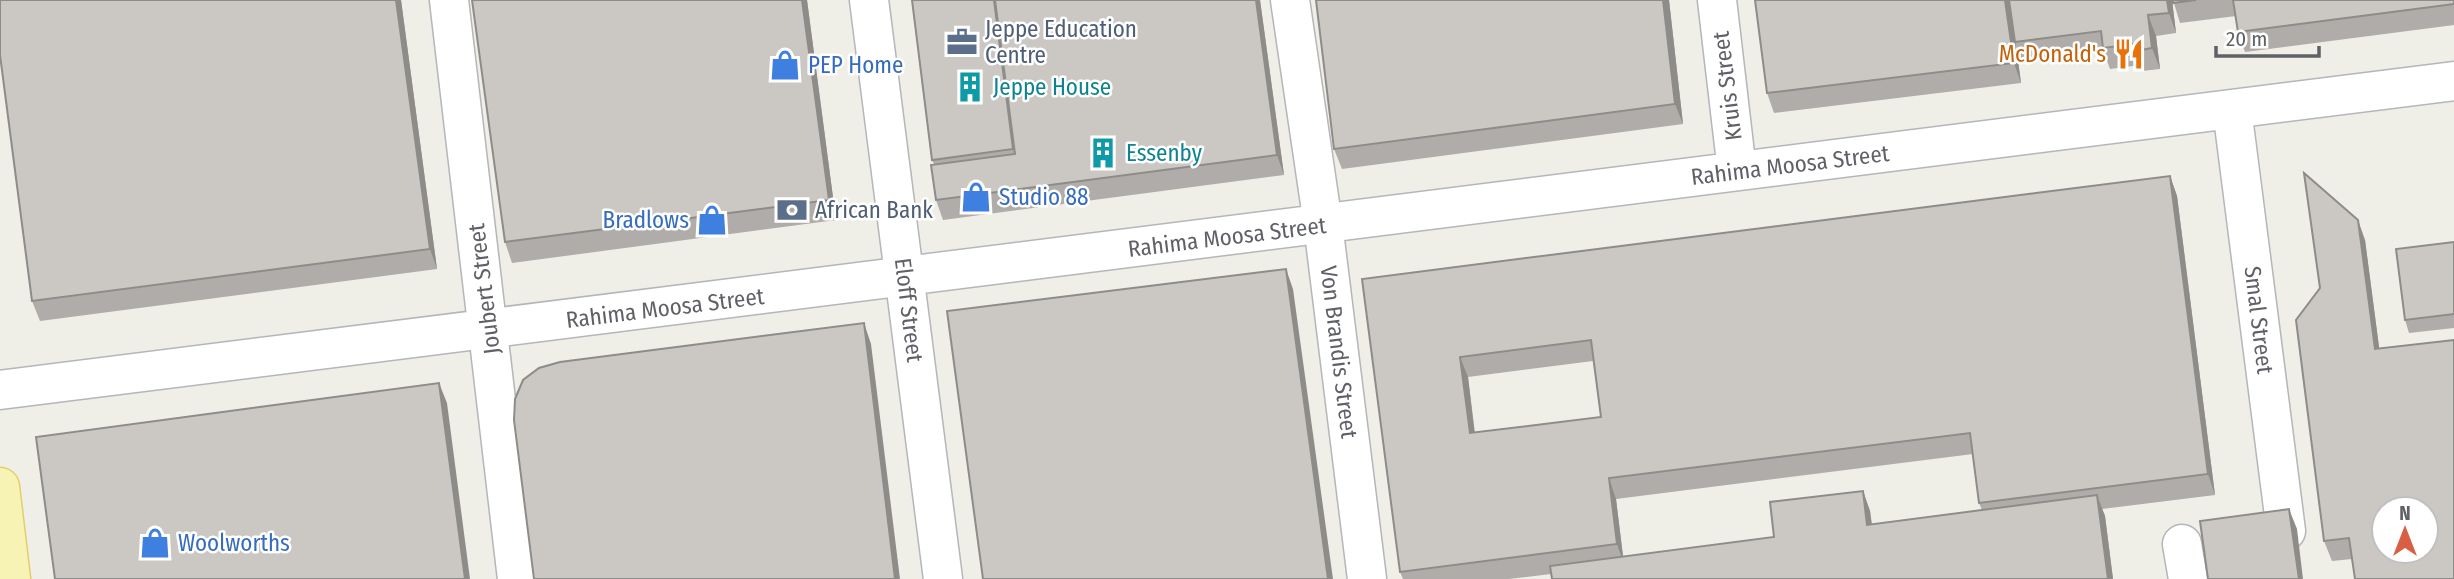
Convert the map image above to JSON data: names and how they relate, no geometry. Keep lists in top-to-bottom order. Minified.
{"streets":{"street":["Kruis Street","Rahima Moosa Street","Joubert Street","Eloff Street","Smal Street","Von Brandis Street"]},"crossings":[["Kruis Street","Rahima Moosa Street"],["Rahima Moosa Street","Joubert Street"],["Rahima Moosa Street","Eloff Street"],["Rahima Moosa Street","Smal Street"],["Rahima Moosa Street","Von Brandis Street"]],"places":{"office":["Jeppe Education Centre"],"restaurant":["McDonald's"],"shop":["PEP Home","Studio 88","Bradlows","Woolworths"],"building":["Jeppe House","Essenby"],"bank":["African Bank"]},"scale_bar":"20 m","north":"top"}
